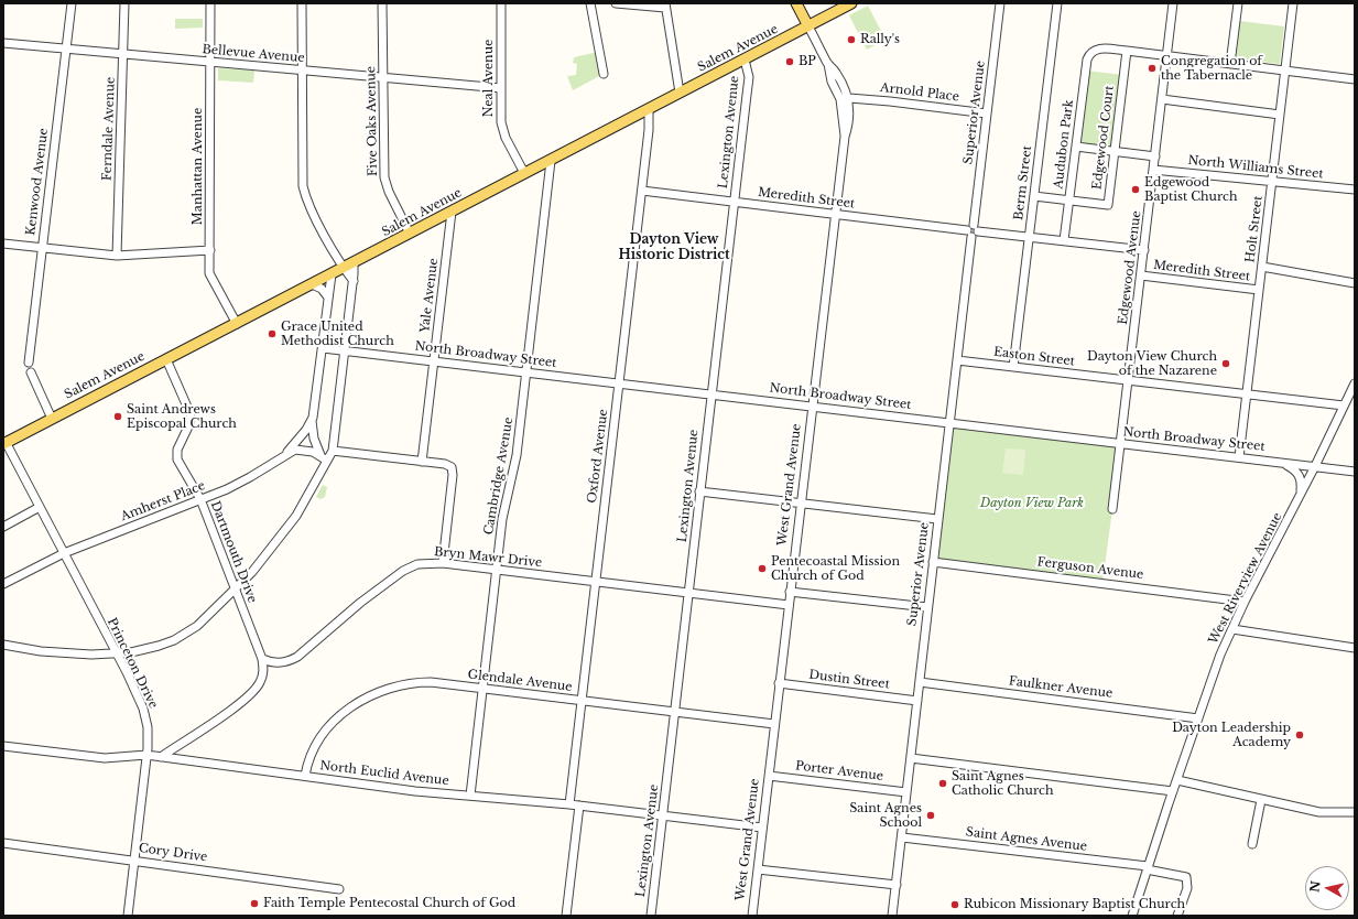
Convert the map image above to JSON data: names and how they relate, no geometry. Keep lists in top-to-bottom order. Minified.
{"streets":{"main road":["Salem Avenue","West Grand Avenue"],"street":["Bellevue Avenue","Neal Avenue","Arnold Place","Superior Avenue","Five Oaks Avenue","Ferndale Avenue","Lexington Avenue","Edgewood Court","Audubon Park","Manhattan Avenue","North Williams Street","Kenwood Avenue","Berm Street","Meredith Street","Holt Street","Edgewood Avenue","Yale Avenue","North Broadway Street","Easton Street","Oxford Avenue","Cambridge Avenue","Amherst Place","Dartmouth Drive","Bryn Mawr Drive","Ferguson Avenue","West Riverview Avenue","Princeton Drive","Dustin Street","Glendale Avenue","Faulkner Avenue","Porter Avenue","North Euclid Avenue","Saint Agnes Avenue","Cory Drive"]},"crossings":[["Salem Avenue","Neal Avenue"],["Salem Avenue","Five Oaks Avenue"],["Salem Avenue","Lexington Avenue"],["Salem Avenue","Manhattan Avenue"],["Salem Avenue","Yale Avenue"],["Salem Avenue","Oxford Avenue"],["Salem Avenue","Cambridge Avenue"],["Salem Avenue","West Grand Avenue"],["Salem Avenue","Dartmouth Drive"],["Salem Avenue","Princeton Drive"],["Bellevue Avenue","Neal Avenue"],["Bellevue Avenue","Five Oaks Avenue"],["Bellevue Avenue","Ferndale Avenue"],["Bellevue Avenue","Manhattan Avenue"],["Bellevue Avenue","Kenwood Avenue"],["Arnold Place","Superior Avenue"],["Arnold Place","West Grand Avenue"],["Superior Avenue","Meredith Street"],["Superior Avenue","North Broadway Street"],["Superior Avenue","Easton Street"],["Superior Avenue","Ferguson Avenue"],["Superior Avenue","Dustin Street"],["Superior Avenue","Faulkner Avenue"],["Superior Avenue","Porter Avenue"],["Superior Avenue","Saint Agnes Avenue"],["Lexington Avenue","Meredith Street"],["Lexington Avenue","North Broadway Street"],["Lexington Avenue","Bryn Mawr Drive"],["Lexington Avenue","Glendale Avenue"],["Lexington Avenue","North Euclid Avenue"],["Edgewood Court","Audubon Park"],["Edgewood Court","Berm Street"],["Audubon Park","Meredith Street"],["North Williams Street","Holt Street"],["North Williams Street","Edgewood Avenue"],["Berm Street","Meredith Street"],["Berm Street","Easton Street"],["Meredith Street","Holt Street"],["Meredith Street","Edgewood Avenue"],["Meredith Street","Oxford Avenue"],["Meredith Street","West Grand Avenue"],["Holt Street","North Broadway Street"],["Holt Street","Easton Street"],["Edgewood Avenue","North Broadway Street"],["Edgewood Avenue","Easton Street"],["Yale Avenue","North Broadway Street"],["North Broadway Street","Oxford Avenue"],["North Broadway Street","Cambridge Avenue"],["North Broadway Street","West Grand Avenue"],["North Broadway Street","West Riverview Avenue"],["Easton Street","West Riverview Avenue"],["Oxford Avenue","Bryn Mawr Drive"],["Oxford Avenue","Glendale Avenue"],["Oxford Avenue","North Euclid Avenue"],["Cambridge Avenue","Bryn Mawr Drive"],["Cambridge Avenue","Glendale Avenue"],["Cambridge Avenue","North Euclid Avenue"],["West Grand Avenue","Bryn Mawr Drive"],["West Grand Avenue","Dustin Street"],["West Grand Avenue","Glendale Avenue"],["West Grand Avenue","Porter Avenue"],["West Grand Avenue","North Euclid Avenue"],["Amherst Place","Dartmouth Drive"],["Amherst Place","Princeton Drive"],["Dartmouth Drive","Bryn Mawr Drive"],["Ferguson Avenue","West Riverview Avenue"],["West Riverview Avenue","Faulkner Avenue"],["West Riverview Avenue","Saint Agnes Avenue"],["Princeton Drive","North Euclid Avenue"],["Princeton Drive","Cory Drive"],["Glendale Avenue","North Euclid Avenue"]],"districts":["Dayton View Historic District"],"parks":["Dayton View Park"],"places":["Rally's","BP","Congregation of the Tabernacle","Edgewood Baptist Church","Grace United Methodist Church","Dayton View Church of the Nazarene","Saint Andrews Episcopal Church","Pentecoastal Mission Church of God","Dayton Leadership Academy","Saint Agnes Catholic Church","Saint Agnes School","Faith Temple Pentecostal Church of God","Rubicon Missionary Baptist Church"],"north":"left"}
